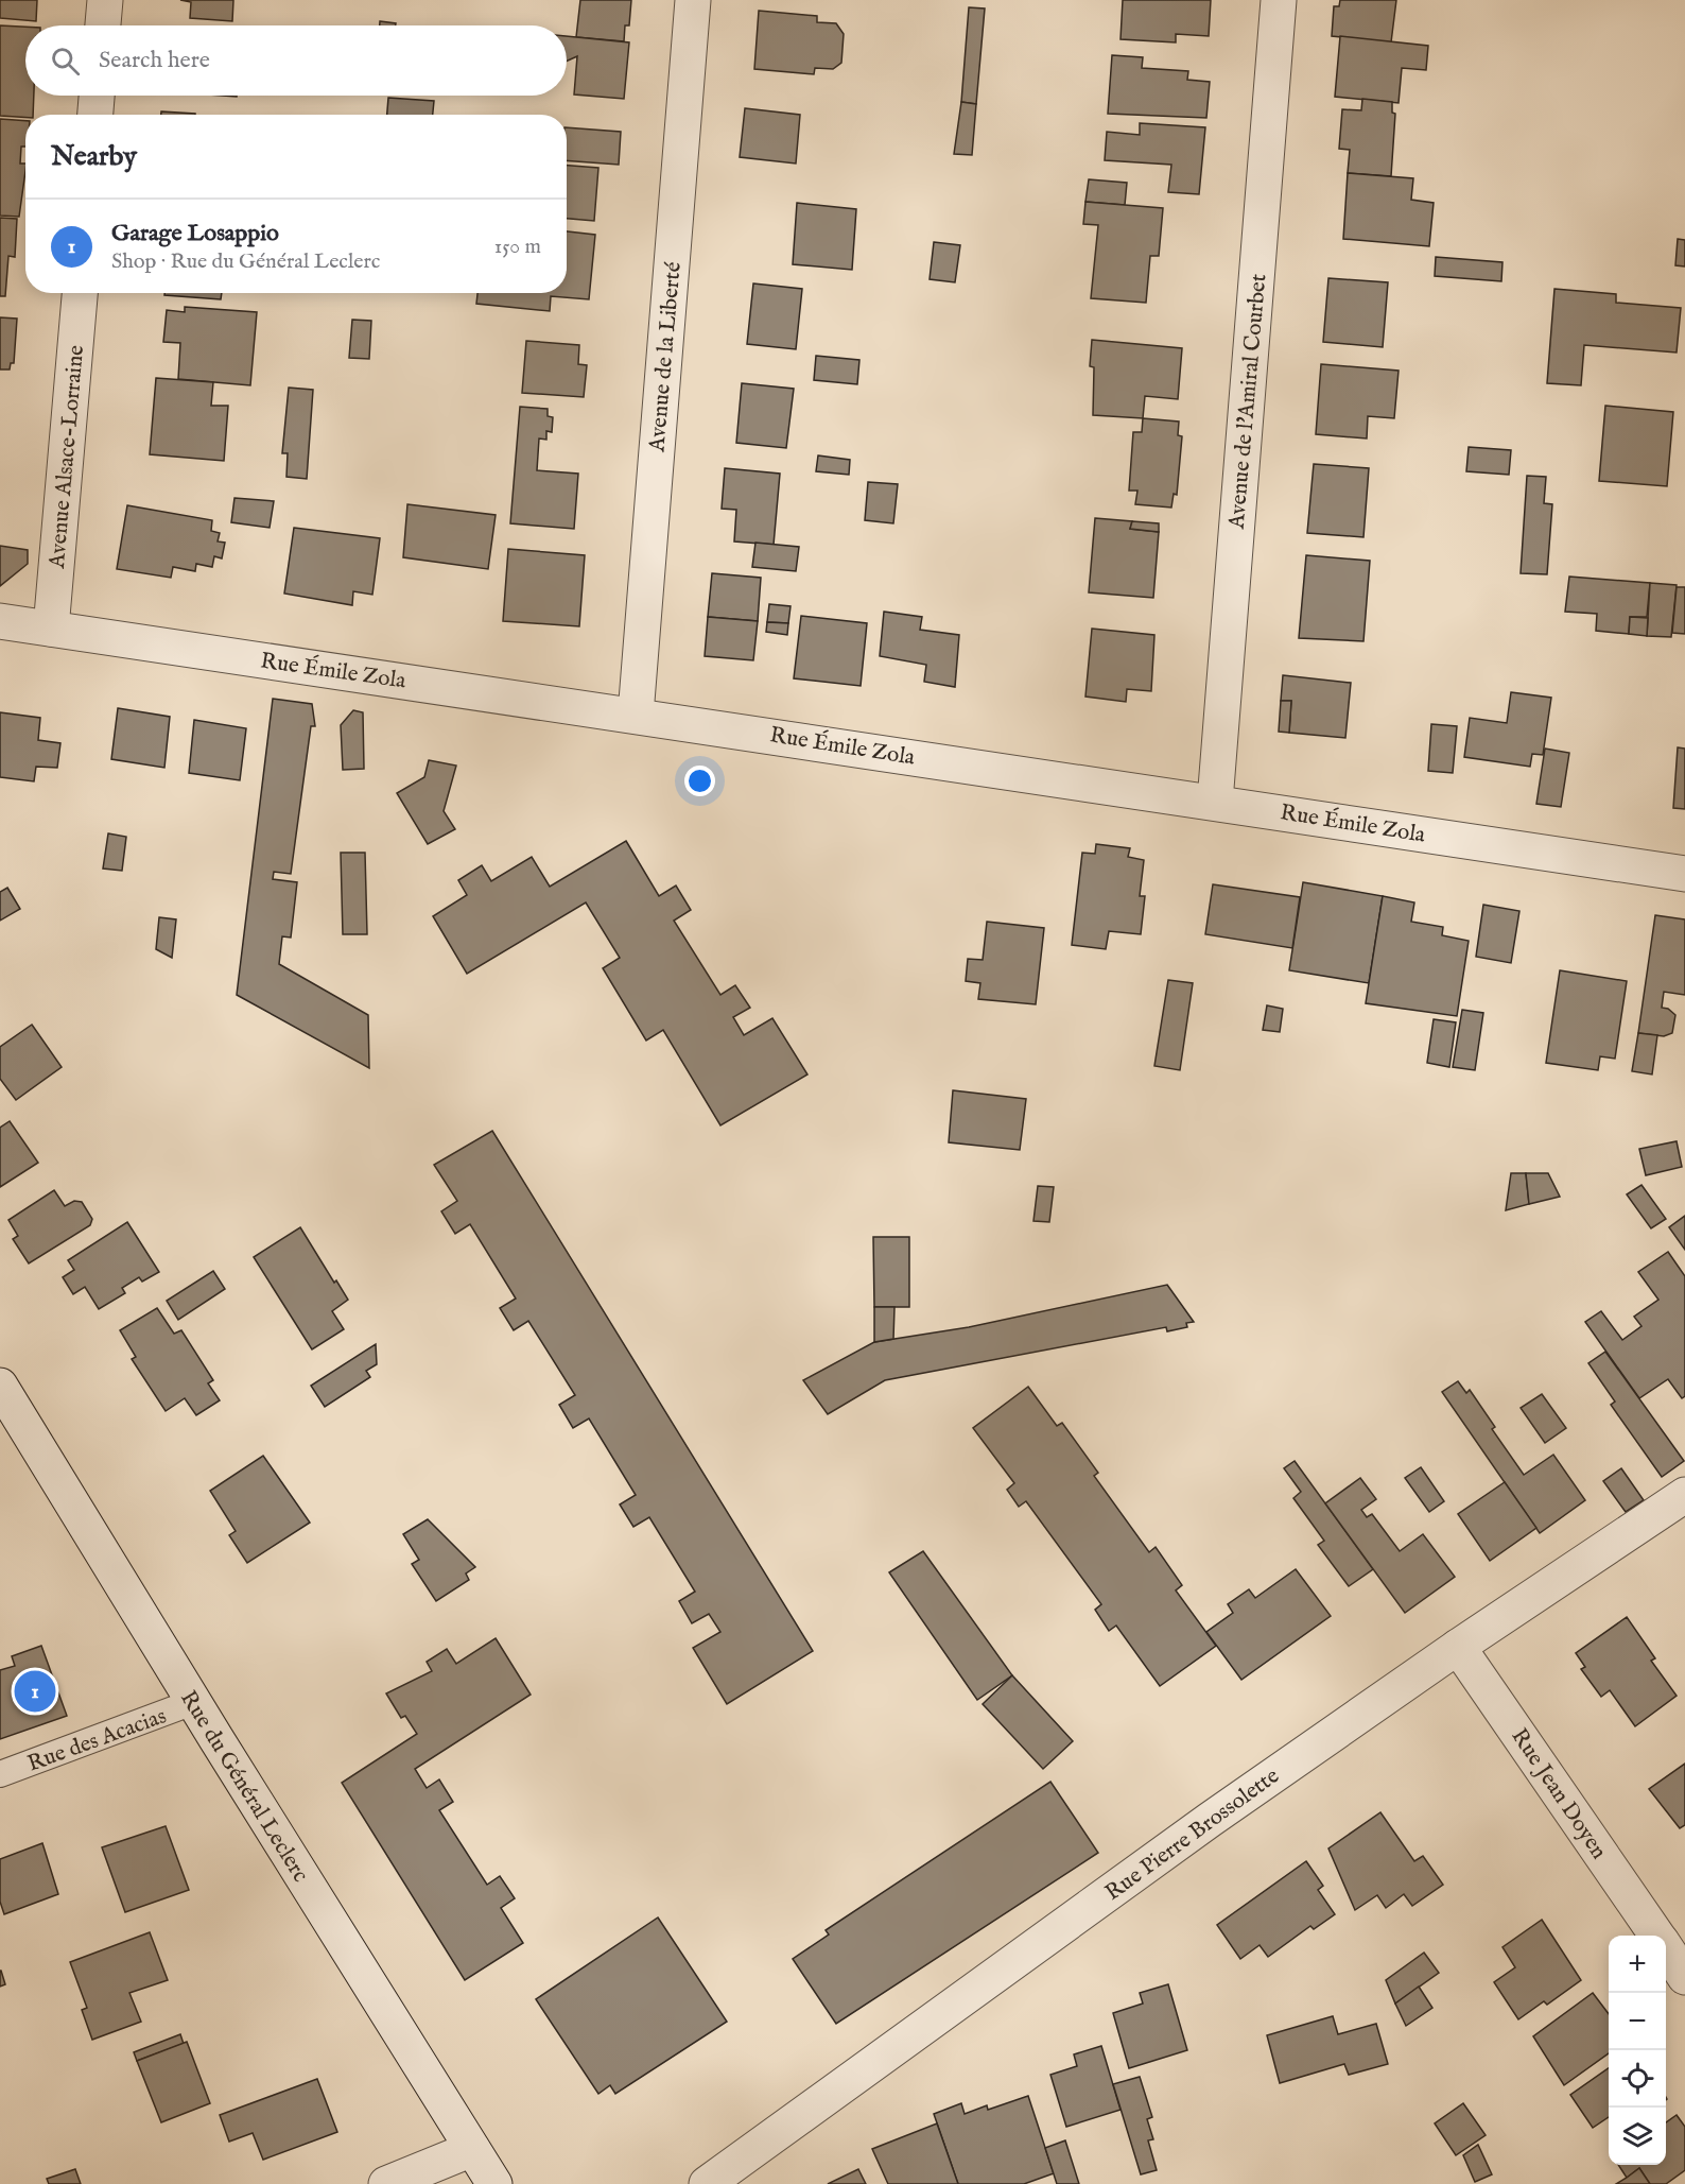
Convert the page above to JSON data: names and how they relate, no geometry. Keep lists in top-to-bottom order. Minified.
{"streets":{"street":["Avenue de la Liberté","Avenue de l'Amiral Courbet","Avenue Alsace-Lorraine","Rue Émile Zola","Rue du Général Leclerc","Rue Jean Doyen","Rue Pierre Brossolette"],"lane":["Rue des Acacias"]},"crossings":[["Avenue de la Liberté","Rue Émile Zola"],["Avenue de l'Amiral Courbet","Rue Émile Zola"],["Avenue Alsace-Lorraine","Rue Émile Zola"],["Rue des Acacias","Rue du Général Leclerc"],["Rue Jean Doyen","Rue Pierre Brossolette"]],"page":{"search":"Search here","heading":"Nearby","list":[{"mark":"1","name":"Garage Losappio","note":"Shop · Rue du Général Leclerc","value":"150 m"}],"pins":"1","map_buttons":["+","−"]}}
